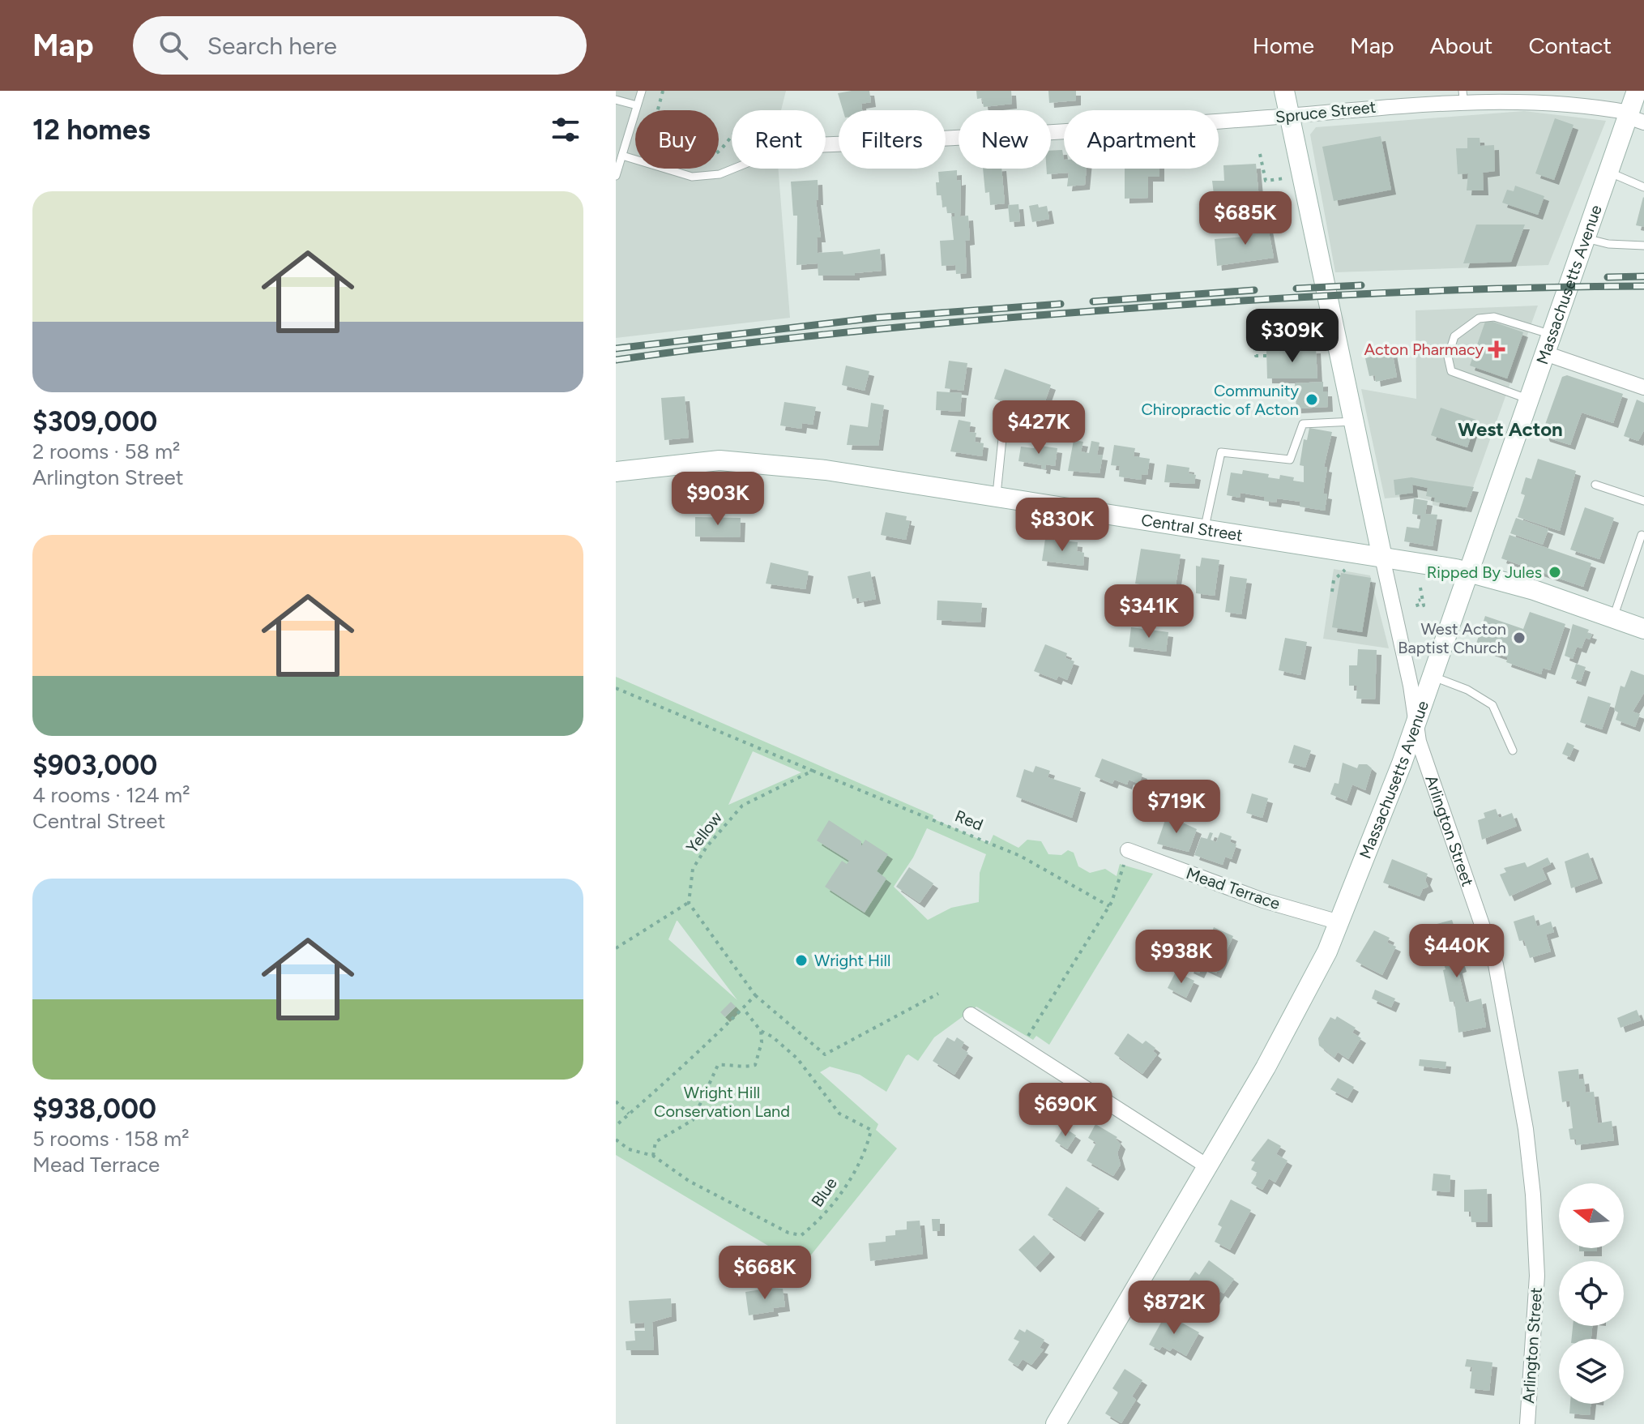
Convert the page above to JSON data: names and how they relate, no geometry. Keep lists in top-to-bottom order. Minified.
{"streets":{"street":["Spruce Street","Massachusetts Avenue","Central Street","Arlington Street","Mead Terrace"],"path":["Red","Yellow","Blue"]},"crossings":[["Spruce Street","Massachusetts Avenue"],["Spruce Street","Arlington Street"],["Massachusetts Avenue","Central Street"],["Massachusetts Avenue","Arlington Street"],["Massachusetts Avenue","Mead Terrace"],["Central Street","Arlington Street"],["Red","Yellow"]],"districts":["West Acton"],"parks":["Wright Hill Conservation Land"],"places":{"health":["Acton Pharmacy"],"other":["Community Chiropractic of Acton","Ripped By Jules","West Acton Baptist Church","Wright Hill"]},"north":"left","page":{"header":"Map","search":"Search here","nav":["Home","Map","About","Contact"],"heading":"12 homes","chip":["Buy","Rent","Filters","New","Apartment"],"list":[{"name":"$309,000","note":"2 rooms · 58 m² · Arlington Street"},{"name":"$903,000","note":"4 rooms · 124 m² · Central Street"},{"name":"$938,000","note":"5 rooms · 158 m² · Mead Terrace"}],"price":["$685K","$309K","$427K","$903K","$830K","$341K","$719K","$440K","$938K","$690K","$668K","$872K"]}}
